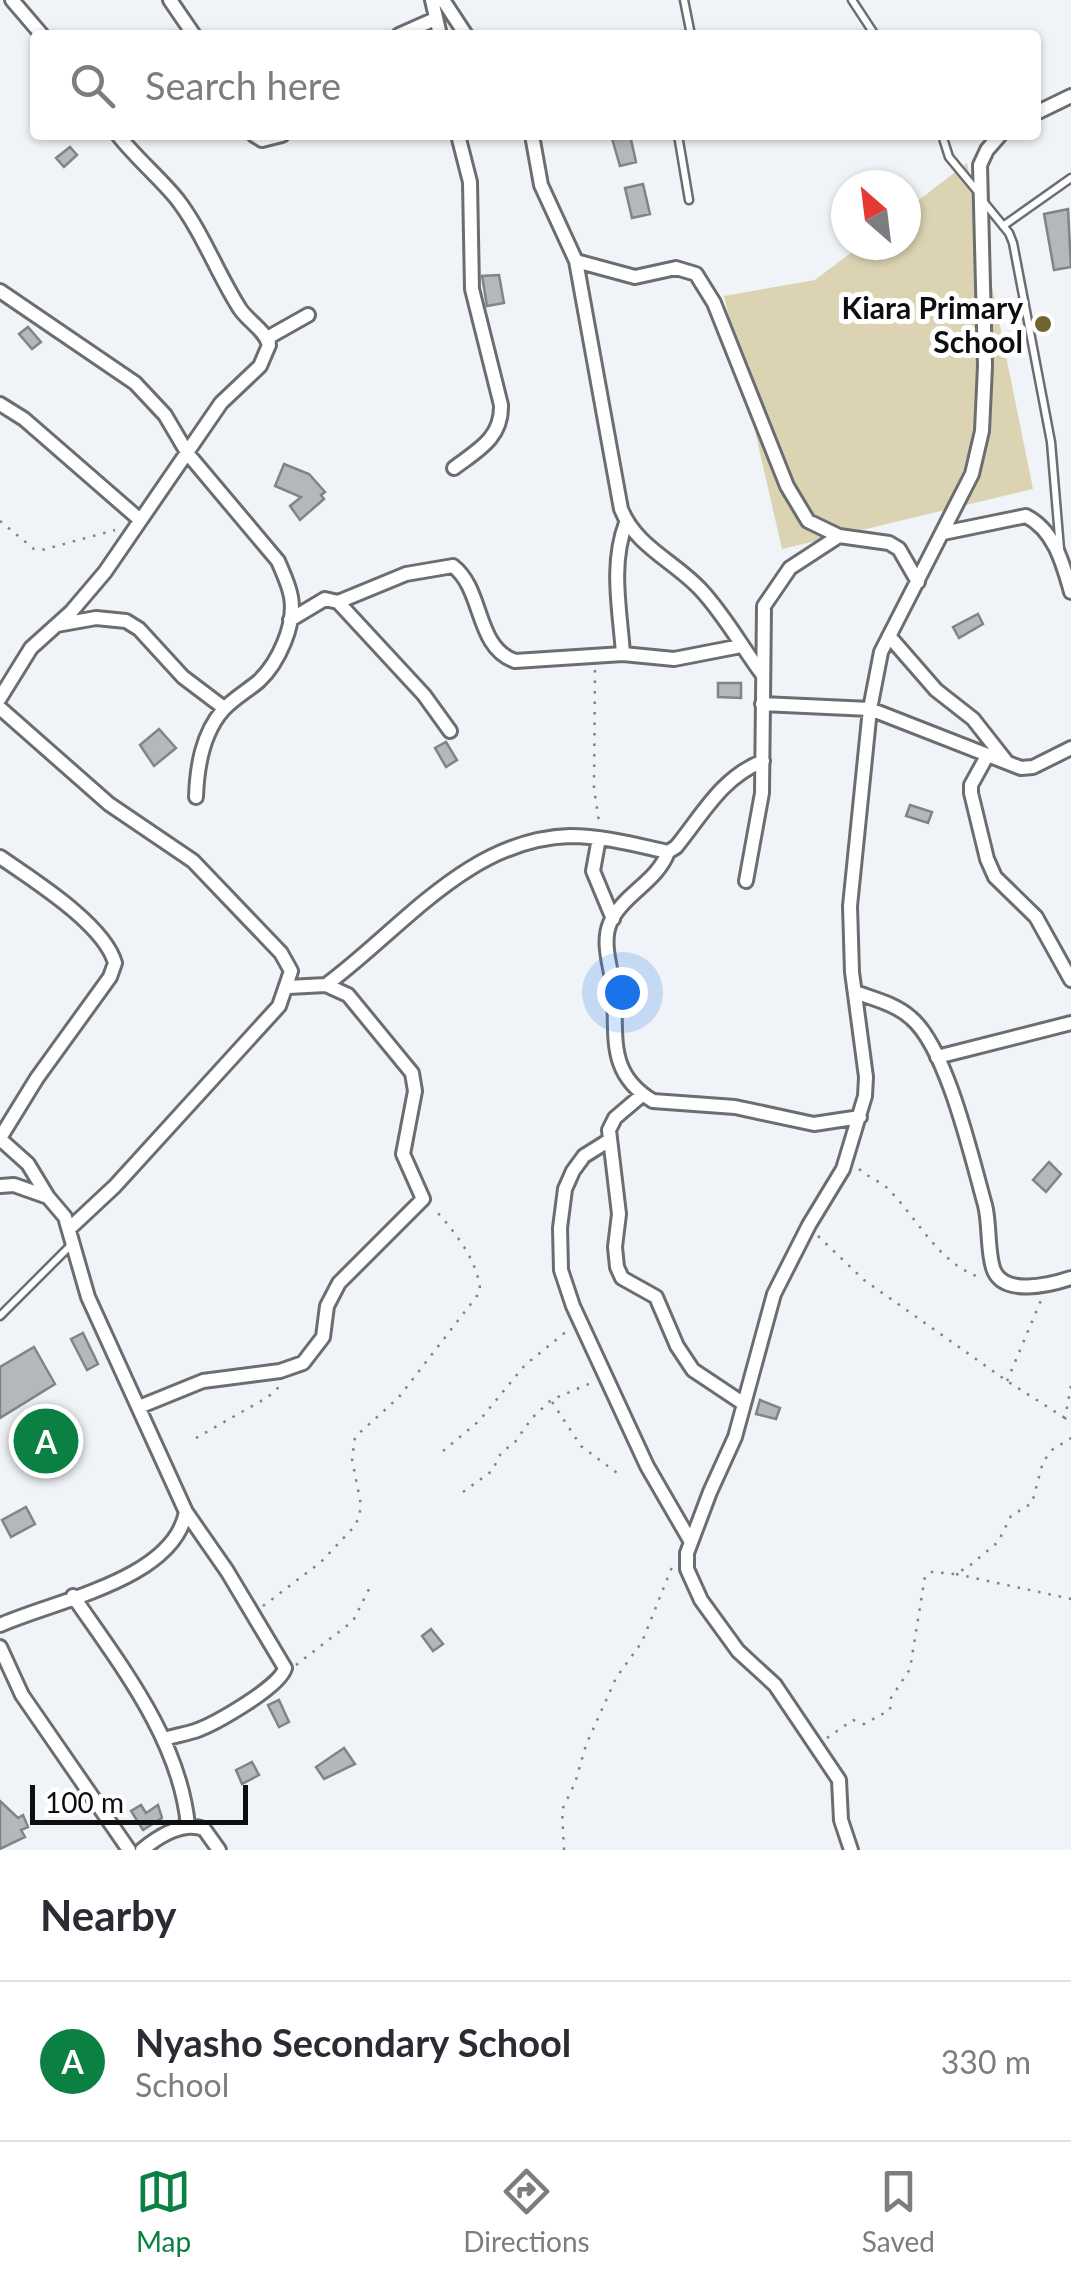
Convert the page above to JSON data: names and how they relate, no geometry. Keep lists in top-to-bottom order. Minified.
{"places":["Kiara Primary School"],"scale_bar":"100 m","north":"top left","page":{"search":"Search here","pins":"A","scale":"100 m","heading":"Nearby","list":[{"mark":"A","name":"Nyasho Secondary School","note":"School","value":"330 m"}],"nav":["Map","Directions","Saved"]}}
